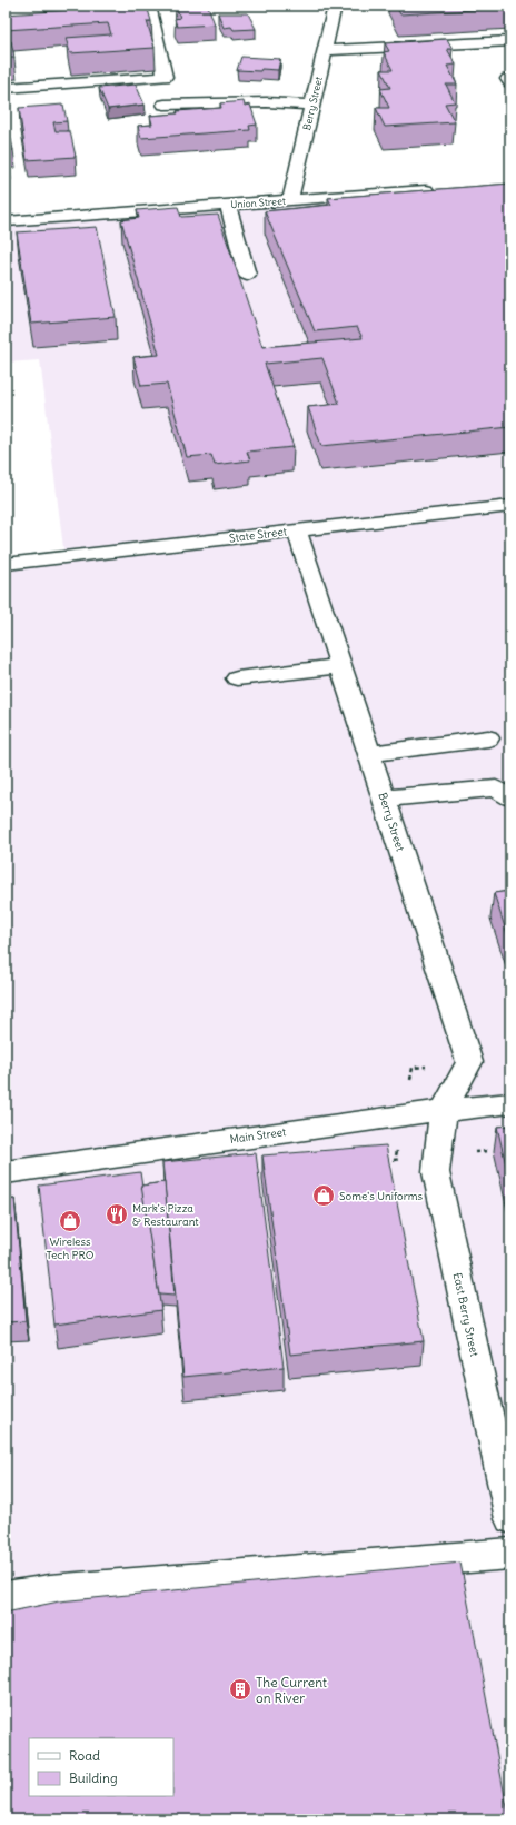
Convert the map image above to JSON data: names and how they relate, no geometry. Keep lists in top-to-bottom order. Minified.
{"streets":{"street":["Berry Street","Union Street","State Street","Main Street","East Berry Street"]},"crossings":[["Berry Street","Union Street"],["Berry Street","State Street"],["Berry Street","Main Street"],["Berry Street","East Berry Street"],["Main Street","East Berry Street"]],"places":{"shop":["Some's Uniforms","Wireless Tech PRO"],"restaurant":["Mark's Pizza & Restaurant"],"building":["The Current on River"]},"legend":["Road","Building"]}
